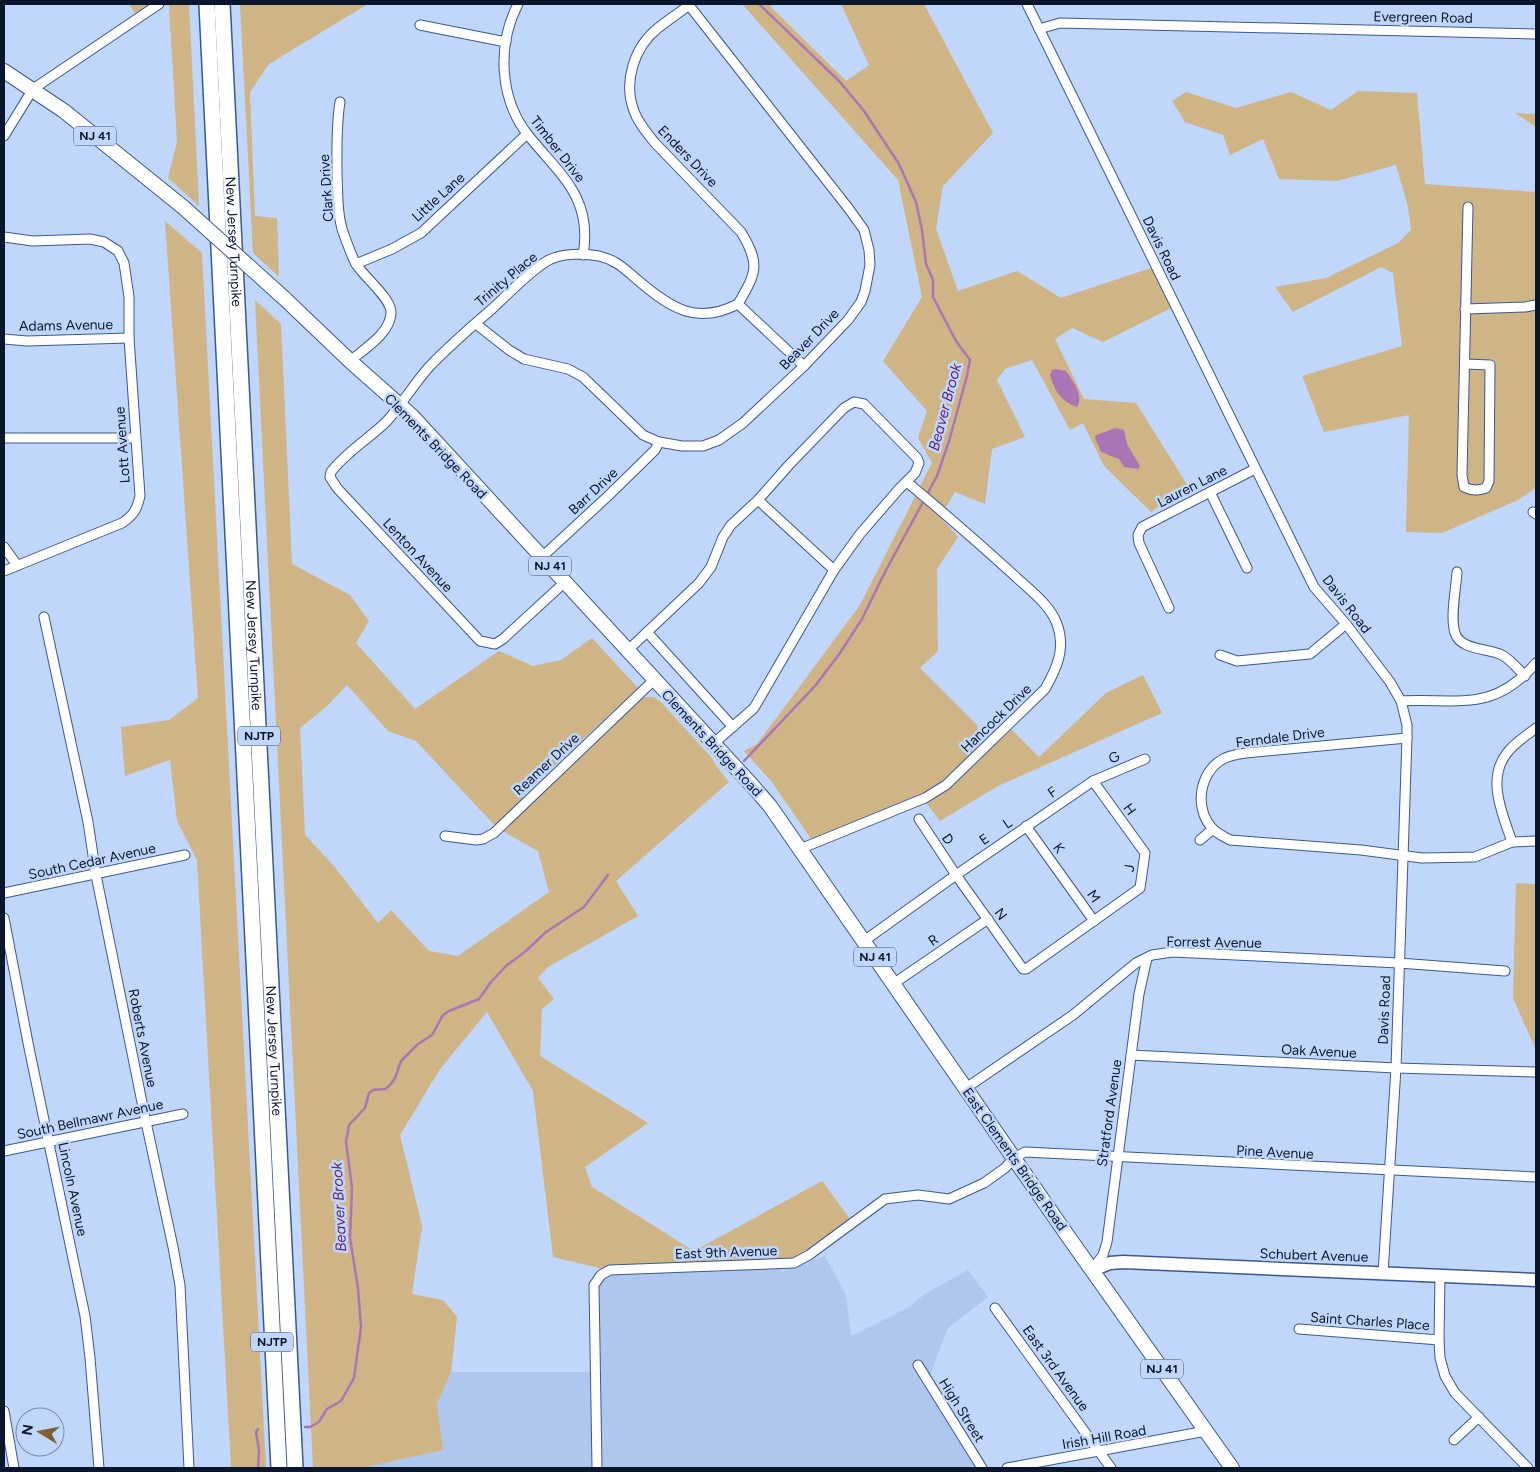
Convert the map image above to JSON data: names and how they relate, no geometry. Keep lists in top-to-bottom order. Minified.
{"streets":{"highway":["New Jersey Turnpike","NJTP"],"main road":["NJ 41","Clements Bridge Road","East Clements Bridge Road"],"street":["Evergreen Road","Timber Drive","Enders Drive","Clark Drive","Little Lane","Davis Road","Trinity Place","Adams Avenue","Beaver Drive","Lott Avenue","Lauren Lane","Barr Drive","Lenton Avenue","Hancock Drive","Ferndale Drive","G","Reamer Drive","F","H","L","D","E","K","South Cedar Avenue","J","M","N","R","Forrest Avenue","Roberts Avenue","Oak Avenue","Stratford Avenue","South Bellmawr Avenue","Pine Avenue","Lincoln Avenue","East 9th Avenue","Schubert Avenue","Saint Charles Place","East 3rd Avenue","High Street","Irish Hill Road"]},"crossings":[["Evergreen Road","Davis Road"],["Timber Drive","Little Lane"],["Timber Drive","Trinity Place"],["Enders Drive","Trinity Place"],["Enders Drive","Beaver Drive"],["Clark Drive","Little Lane"],["Clark Drive","Clements Bridge Road"],["Davis Road","Lauren Lane"],["Davis Road","Ferndale Drive"],["Davis Road","Forrest Avenue"],["Davis Road","Oak Avenue"],["Davis Road","Pine Avenue"],["Davis Road","Schubert Avenue"],["Trinity Place","Beaver Drive"],["Trinity Place","Clements Bridge Road"],["Trinity Place","Lenton Avenue"],["Adams Avenue","Lott Avenue"],["Beaver Drive","Barr Drive"],["Clements Bridge Road","Barr Drive"],["Clements Bridge Road","Lenton Avenue"],["Clements Bridge Road","Hancock Drive"],["Clements Bridge Road","Reamer Drive"],["Clements Bridge Road","East Clements Bridge Road"],["Hancock Drive","East Clements Bridge Road"],["G","F"],["G","H"],["F","H"],["F","L"],["F","K"],["H","J"],["L","E"],["L","K"],["D","E"],["D","N"],["E","N"],["K","M"],["South Cedar Avenue","Roberts Avenue"],["J","M"],["J","N"],["M","N"],["N","R"],["R","East Clements Bridge Road"],["Forrest Avenue","Stratford Avenue"],["Forrest Avenue","East Clements Bridge Road"],["Roberts Avenue","South Bellmawr Avenue"],["Oak Avenue","Stratford Avenue"],["Stratford Avenue","Pine Avenue"],["Stratford Avenue","East Clements Bridge Road"],["Stratford Avenue","Schubert Avenue"],["South Bellmawr Avenue","Lincoln Avenue"],["Pine Avenue","East Clements Bridge Road"],["Pine Avenue","East 9th Avenue"],["East Clements Bridge Road","East 9th Avenue"],["East Clements Bridge Road","Schubert Avenue"],["East Clements Bridge Road","Irish Hill Road"],["East 3rd Avenue","Irish Hill Road"]],"water":["Beaver Brook"],"north":"left"}
